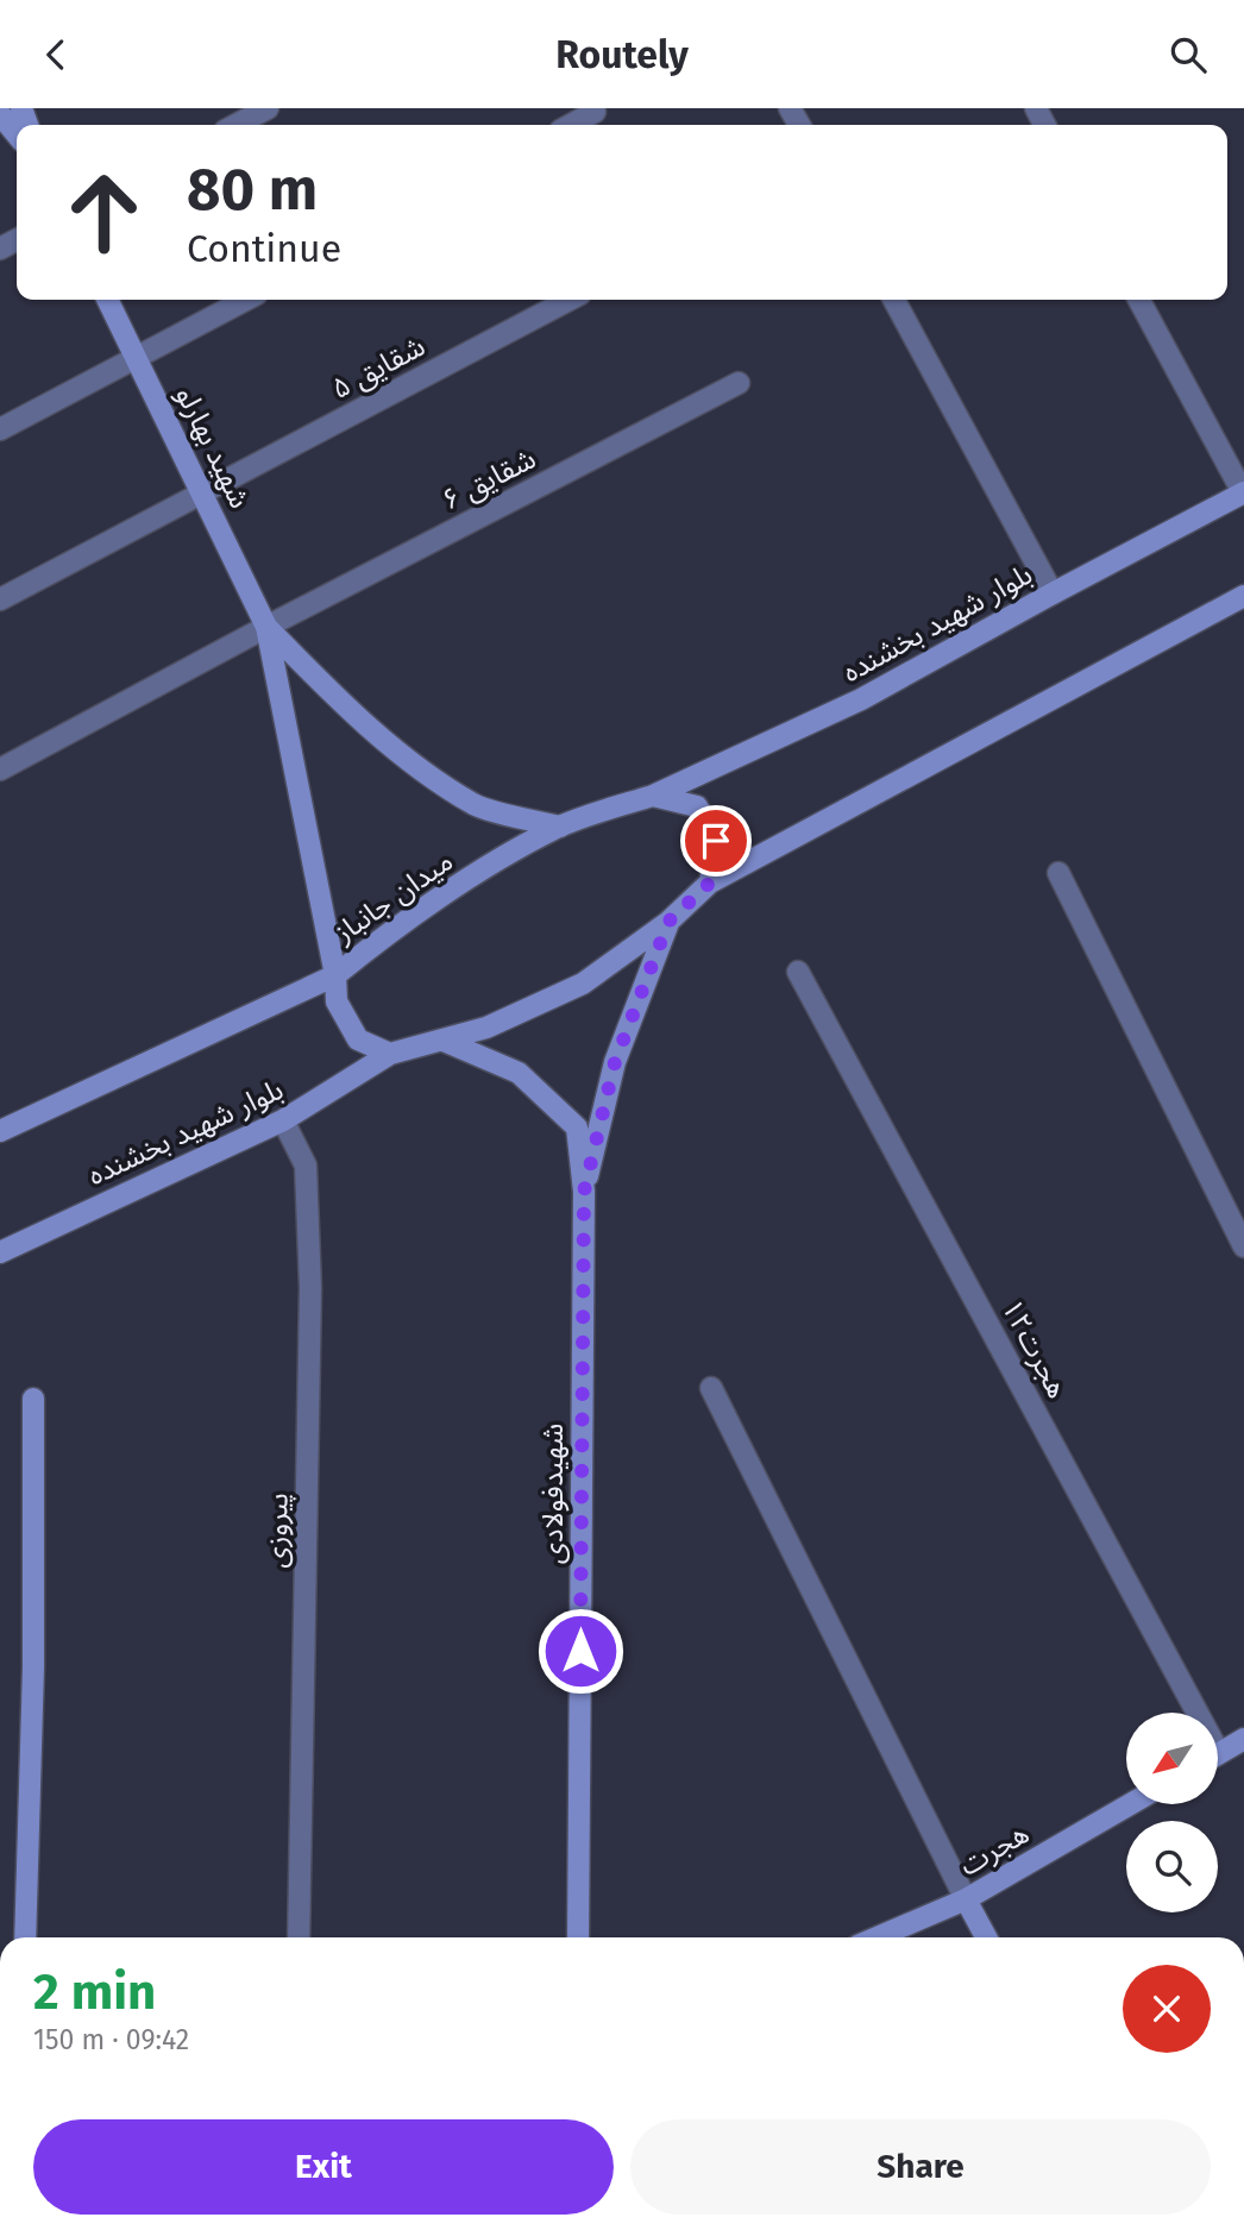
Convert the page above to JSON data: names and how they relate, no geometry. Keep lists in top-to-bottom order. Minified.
{"streets":{"street":["شقایق ۵","شهید بهارلو","شقایق ۶","بلوار شهید بخشنده","میدان جانباز","هجرت۱۲","شهیدفولادی","پیروزی","هجرت"]},"crossings":[["شقایق ۵","شهید بهارلو"],["شهید بهارلو","شقایق ۶"],["بلوار شهید بخشنده","میدان جانباز"],["بلوار شهید بخشنده","پیروزی"]],"north":"bottom left","page":{"header":"Routely","turn":["80 m","Continue"],"heading":["2 min","150 m · 09:42"],"buttons":["Exit","Share"]}}
